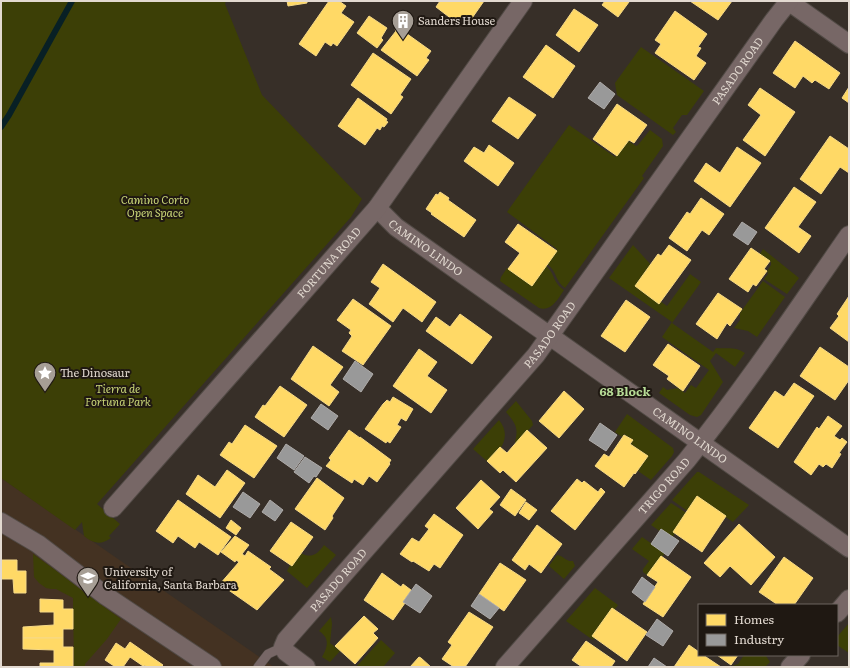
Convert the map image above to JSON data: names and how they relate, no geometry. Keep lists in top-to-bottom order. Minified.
{"streets":{"street":["PASADO ROAD","CAMINO LINDO","FORTUNA ROAD","TRIGO ROAD"]},"crossings":[["PASADO ROAD","CAMINO LINDO"],["CAMINO LINDO","FORTUNA ROAD"],["CAMINO LINDO","TRIGO ROAD"]],"districts":["68 Block"],"parks":["Camino Corto Open Space","Tierra de Fortuna Park"],"places":{"building":["Sanders House"],"place":["The Dinosaur"],"school or university":["University of California, Santa Barbara"]},"legend":["Homes","Industry"]}
